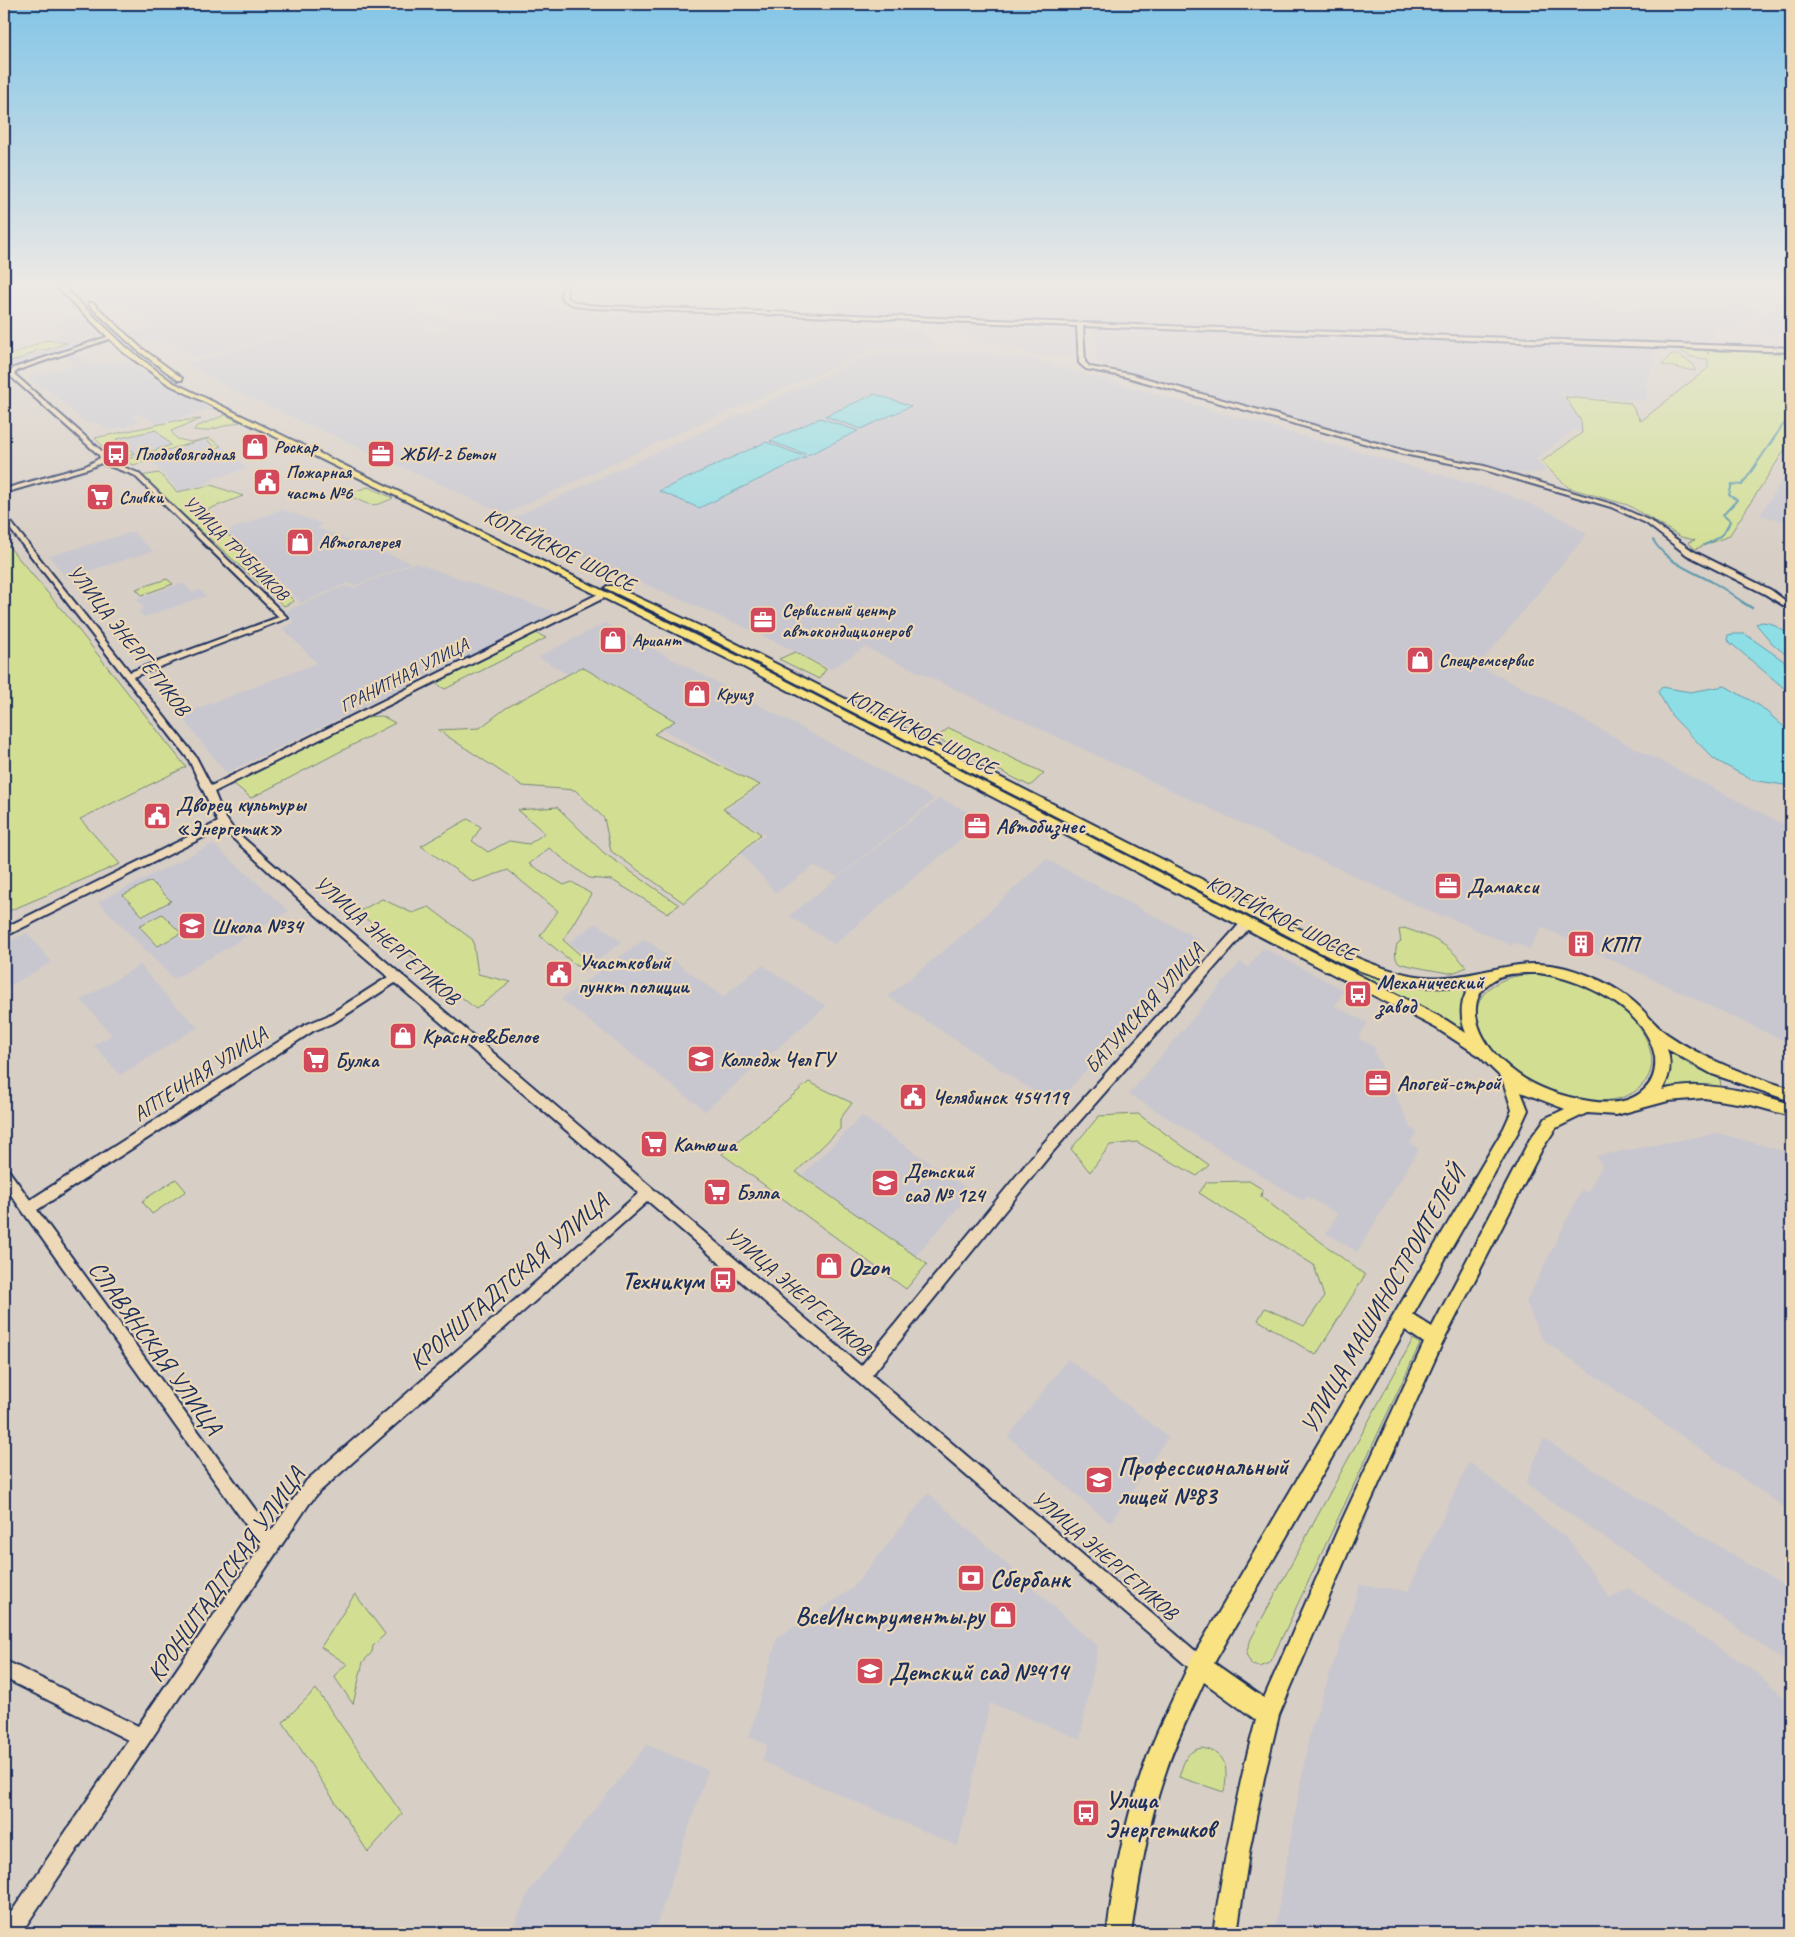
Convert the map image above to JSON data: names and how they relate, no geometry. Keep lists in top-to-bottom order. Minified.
{"streets":{"main road":["КОПЕЙСКОЕ ШОССЕ","УЛИЦА МАШИНОСТРОИТЕЛЕЙ"],"street":["УЛИЦА ТРУБНИКОВ","УЛИЦА ЭНЕРГЕТИКОВ","ГРАНИТНАЯ УЛИЦА","БАТУМСКАЯ УЛИЦА","АПТЕЧНАЯ УЛИЦА","КРОНШТАДТСКАЯ УЛИЦА","СЛАВЯНСКАЯ УЛИЦА"]},"crossings":[["УЛИЦА ТРУБНИКОВ","УЛИЦА ЭНЕРГЕТИКОВ"],["КОПЕЙСКОЕ ШОССЕ","ГРАНИТНАЯ УЛИЦА"],["КОПЕЙСКОЕ ШОССЕ","БАТУМСКАЯ УЛИЦА"],["КОПЕЙСКОЕ ШОССЕ","УЛИЦА МАШИНОСТРОИТЕЛЕЙ"],["УЛИЦА ЭНЕРГЕТИКОВ","ГРАНИТНАЯ УЛИЦА"],["УЛИЦА ЭНЕРГЕТИКОВ","БАТУМСКАЯ УЛИЦА"],["УЛИЦА ЭНЕРГЕТИКОВ","АПТЕЧНАЯ УЛИЦА"],["УЛИЦА ЭНЕРГЕТИКОВ","КРОНШТАДТСКАЯ УЛИЦА"],["УЛИЦА ЭНЕРГЕТИКОВ","УЛИЦА МАШИНОСТРОИТЕЛЕЙ"],["АПТЕЧНАЯ УЛИЦА","СЛАВЯНСКАЯ УЛИЦА"],["КРОНШТАДТСКАЯ УЛИЦА","СЛАВЯНСКАЯ УЛИЦА"]],"places":{"shop":["Роскар","Автогалерея","Ариант","Спецремсервис","Круиз","Красное&Белое","Ozon","ВсеИнструменты.ру"],"bus stop":["Плодовоягодная","Механический завод","Техникум","Улица Энергетиков"],"office":["ЖБИ-2 Бетон","Сервисный центр автокондиционеров","Автобизнес","Дамакси","Апогей-строй"],"public building":["Пожарная часть №6","Дворец культуры «Энергетик»","Участковый пункт полиции","Челябинск 454119"],"supermarket":["Сливки","Булка","Катюша","Бэлла"],"school or university":["Школа №34","Колледж ЧелГУ","Детский сад № 124","Профессиональный лицей №83","Детский сад №414"],"building":["КПП"],"bank":["Сбербанк"]}}
